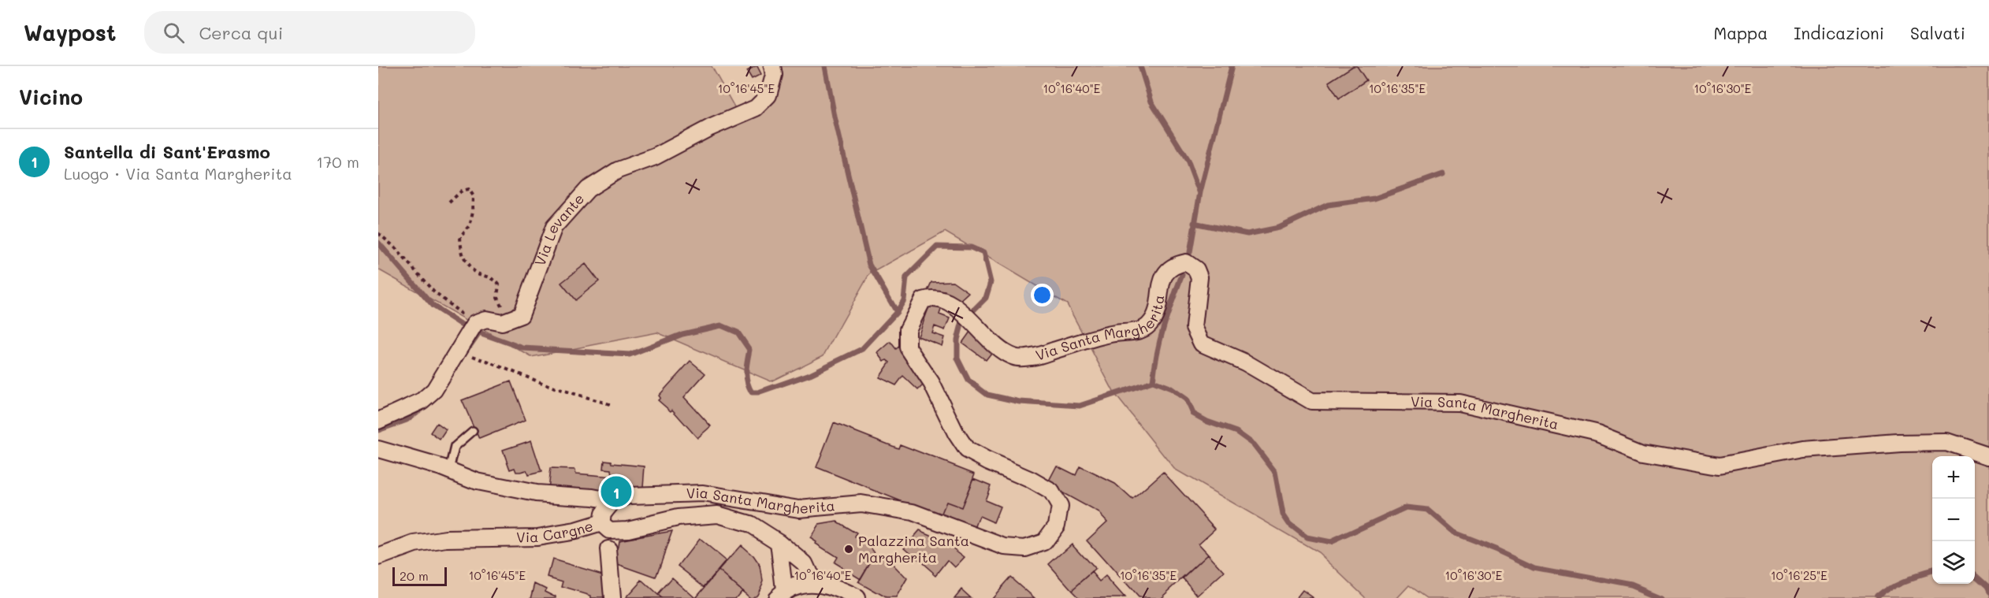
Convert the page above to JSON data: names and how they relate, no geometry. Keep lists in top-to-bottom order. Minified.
{"streets":{"street":["Via Levante","Via Santa Margherita","Via Cargne"]},"places":["Palazzina Santa Margherita"],"scale_bar":"20 m","page":{"header":"Waypost","search":"Cerca qui","nav":["Mappa","Indicazioni","Salvati"],"heading":"Vicino","list":[{"mark":"1","name":"Santella di Sant'Erasmo","note":"Luogo · Via Santa Margherita","value":"170 m"}],"map_buttons":["+","−"],"pins":"1","scale":"20 m"},"coordinates":["10°16'45\"E","10°16'40\"E","10°16'35\"E","10°16'30\"E","10°16'25\"E"]}
